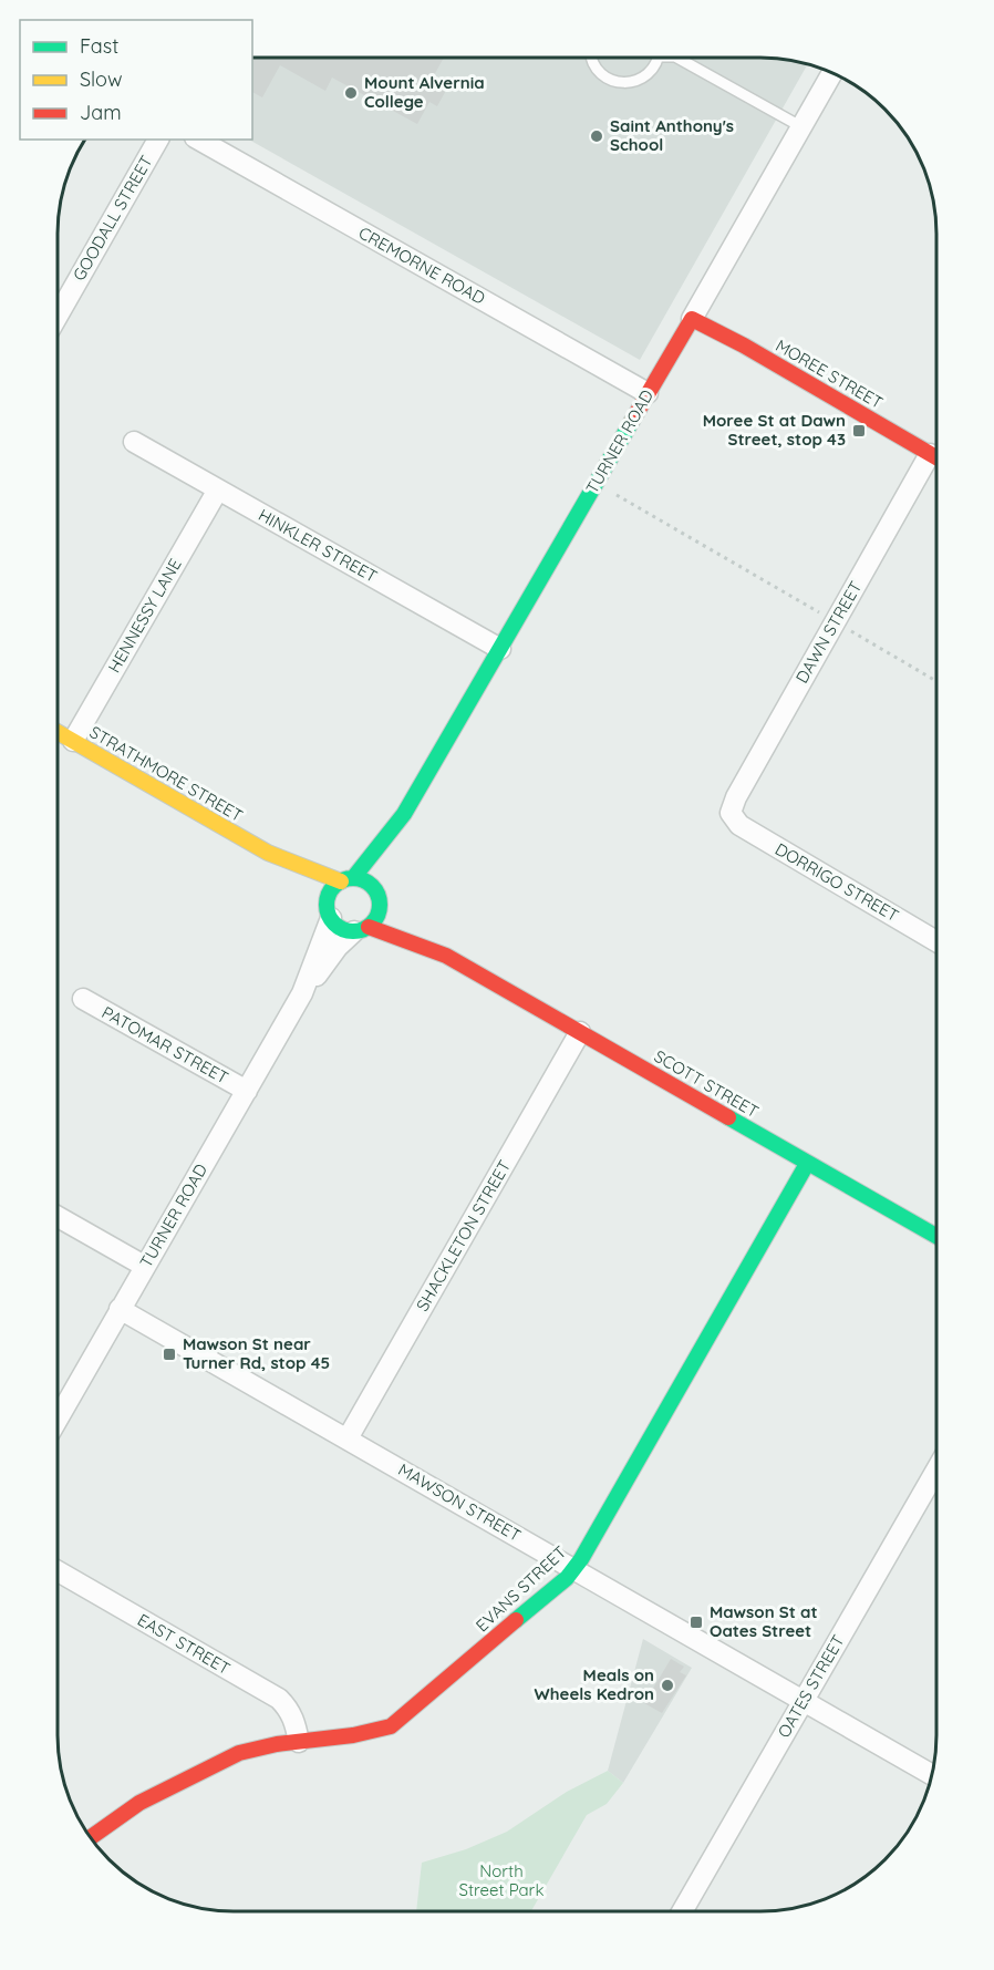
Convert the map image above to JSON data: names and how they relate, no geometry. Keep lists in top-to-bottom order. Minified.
{"streets":{"street":["GOODALL STREET","CREMORNE ROAD","MOREE STREET","TURNER ROAD","HINKLER STREET","HENNESSY LANE","DAWN STREET","STRATHMORE STREET","DORRIGO STREET","PATOMAR STREET","SCOTT STREET","SHACKLETON STREET","MAWSON STREET","EVANS STREET","EAST STREET","OATES STREET"]},"crossings":[["CREMORNE ROAD","TURNER ROAD"],["MOREE STREET","TURNER ROAD"],["TURNER ROAD","HINKLER STREET"],["TURNER ROAD","STRATHMORE STREET"],["TURNER ROAD","PATOMAR STREET"],["TURNER ROAD","SCOTT STREET"],["TURNER ROAD","MAWSON STREET"],["HINKLER STREET","HENNESSY LANE"],["HENNESSY LANE","STRATHMORE STREET"],["DAWN STREET","DORRIGO STREET"],["STRATHMORE STREET","SCOTT STREET"],["SCOTT STREET","SHACKLETON STREET"],["SCOTT STREET","EVANS STREET"],["SHACKLETON STREET","MAWSON STREET"],["MAWSON STREET","EVANS STREET"],["MAWSON STREET","OATES STREET"],["EVANS STREET","EAST STREET"]],"parks":["North Street Park"],"places":{"other":["Mount Alvernia College","Saint Anthony's School","Meals on Wheels Kedron"],"transit":["Moree St at Dawn Street, stop 43","Mawson St near Turner Rd, stop 45","Mawson St at Oates Street"]},"legend":["Fast","Slow","Jam"]}
